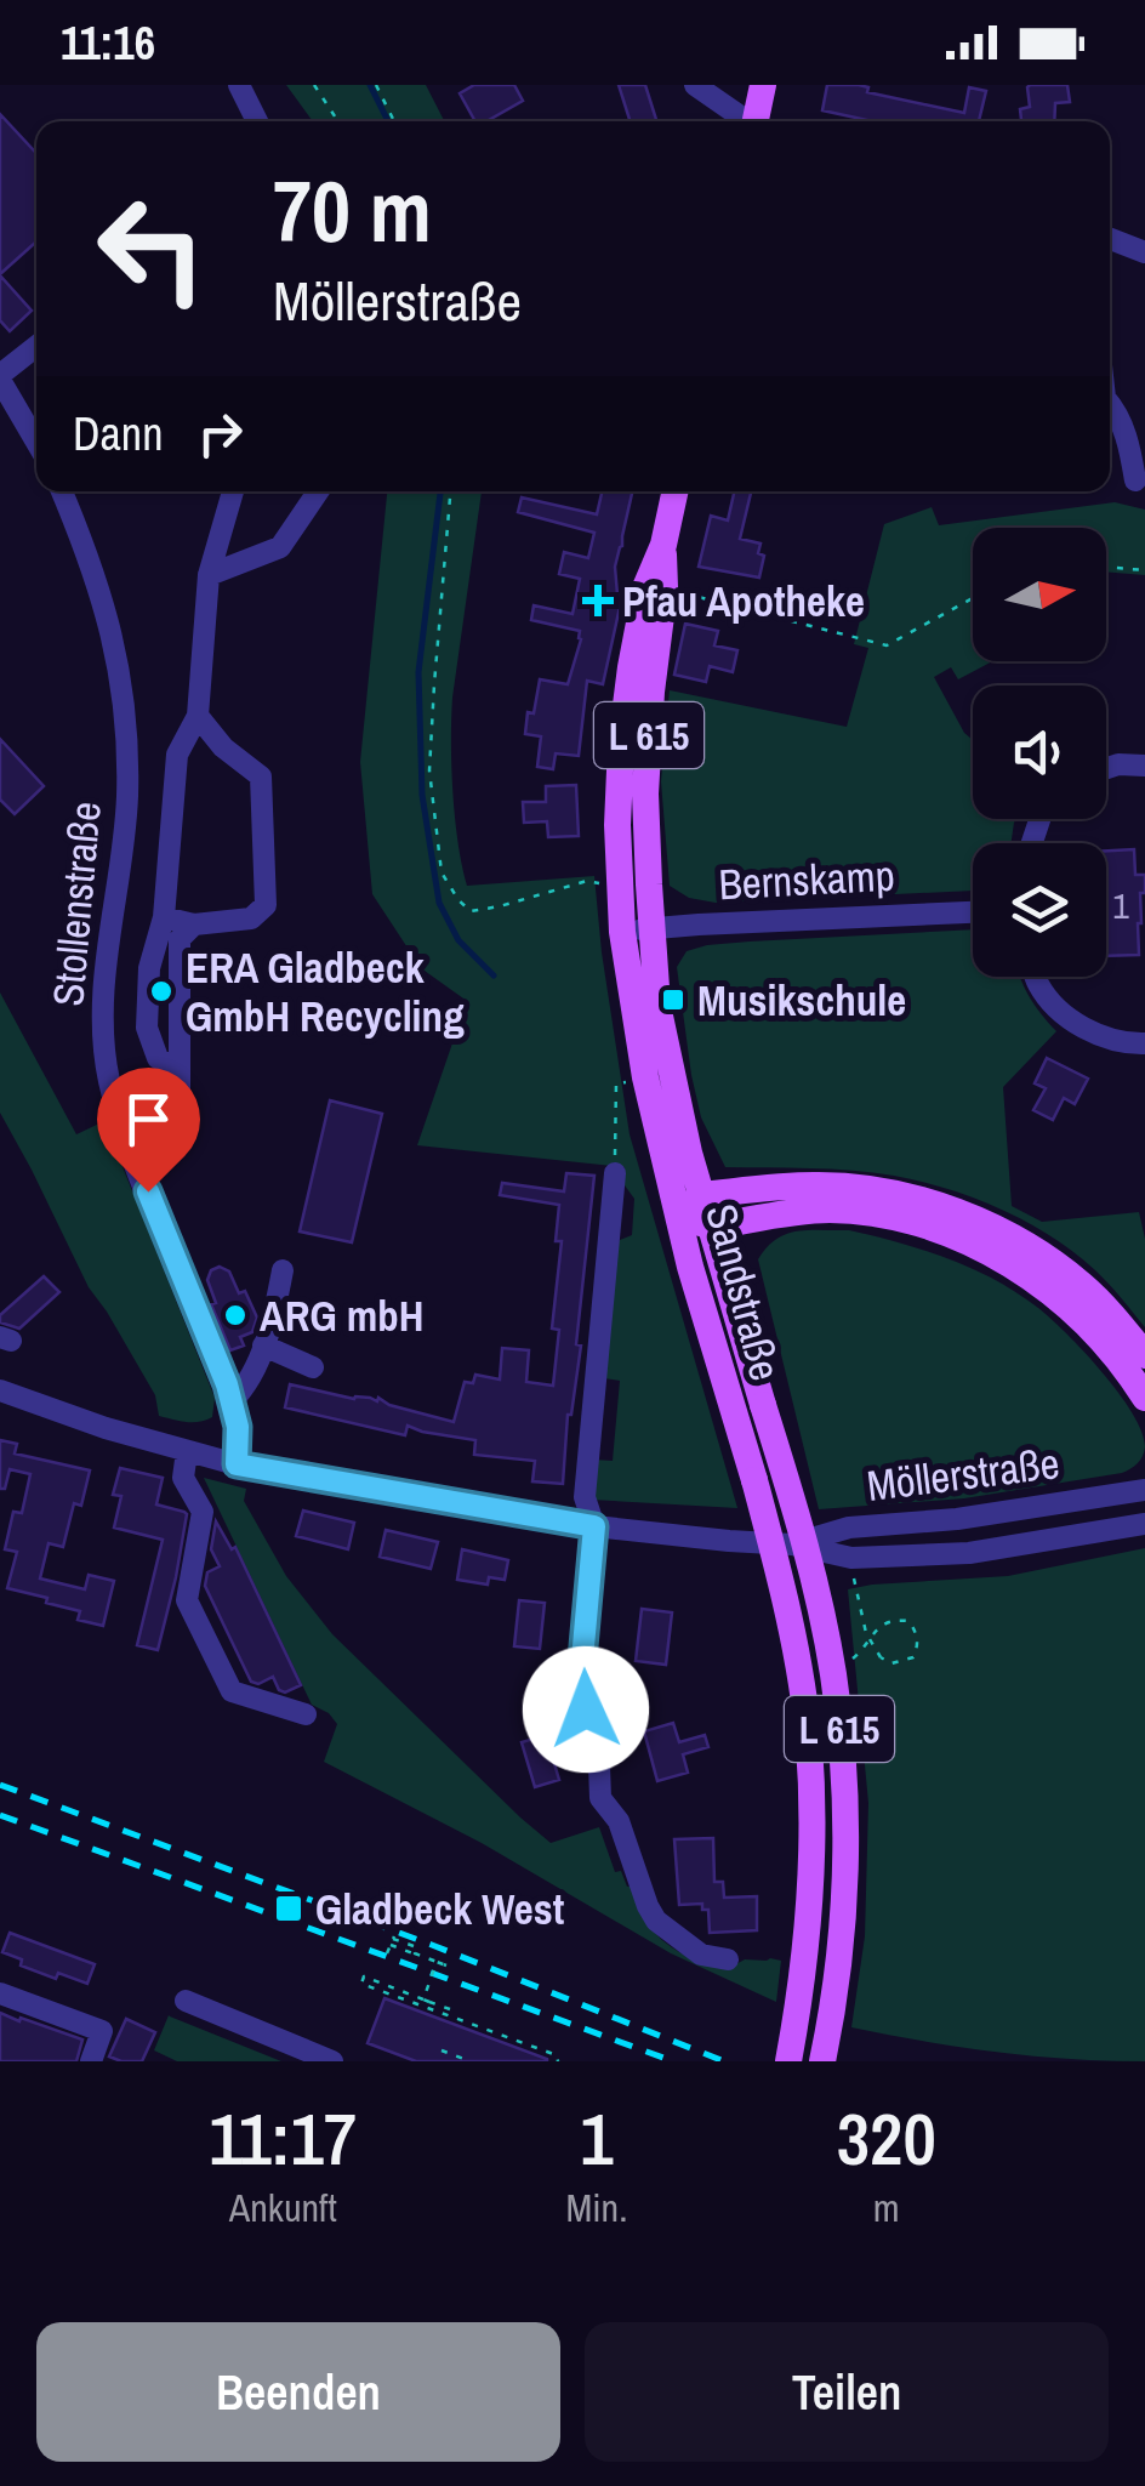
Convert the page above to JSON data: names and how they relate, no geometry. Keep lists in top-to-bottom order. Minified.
{"streets":{"main road":["L 615","Sandstraße"],"street":["Bernskamp","Stollenstraße","Möllerstraße"]},"crossings":[["Bernskamp","Sandstraße"],["Stollenstraße","Möllerstraße"]],"places":{"health":["Pfau Apotheke"],"other":["ERA Gladbeck GmbH Recycling","ARG mbH"],"transit":["Musikschule","Gladbeck West"]},"house_numbers":["1"],"north":"right","page":{"status":"11:16","turn":["70 m","Möllerstraße"],"then":"Dann","eta":["11:17","Ankunft","1","Min.","320","m"],"buttons":["Beenden","Teilen"]}}
